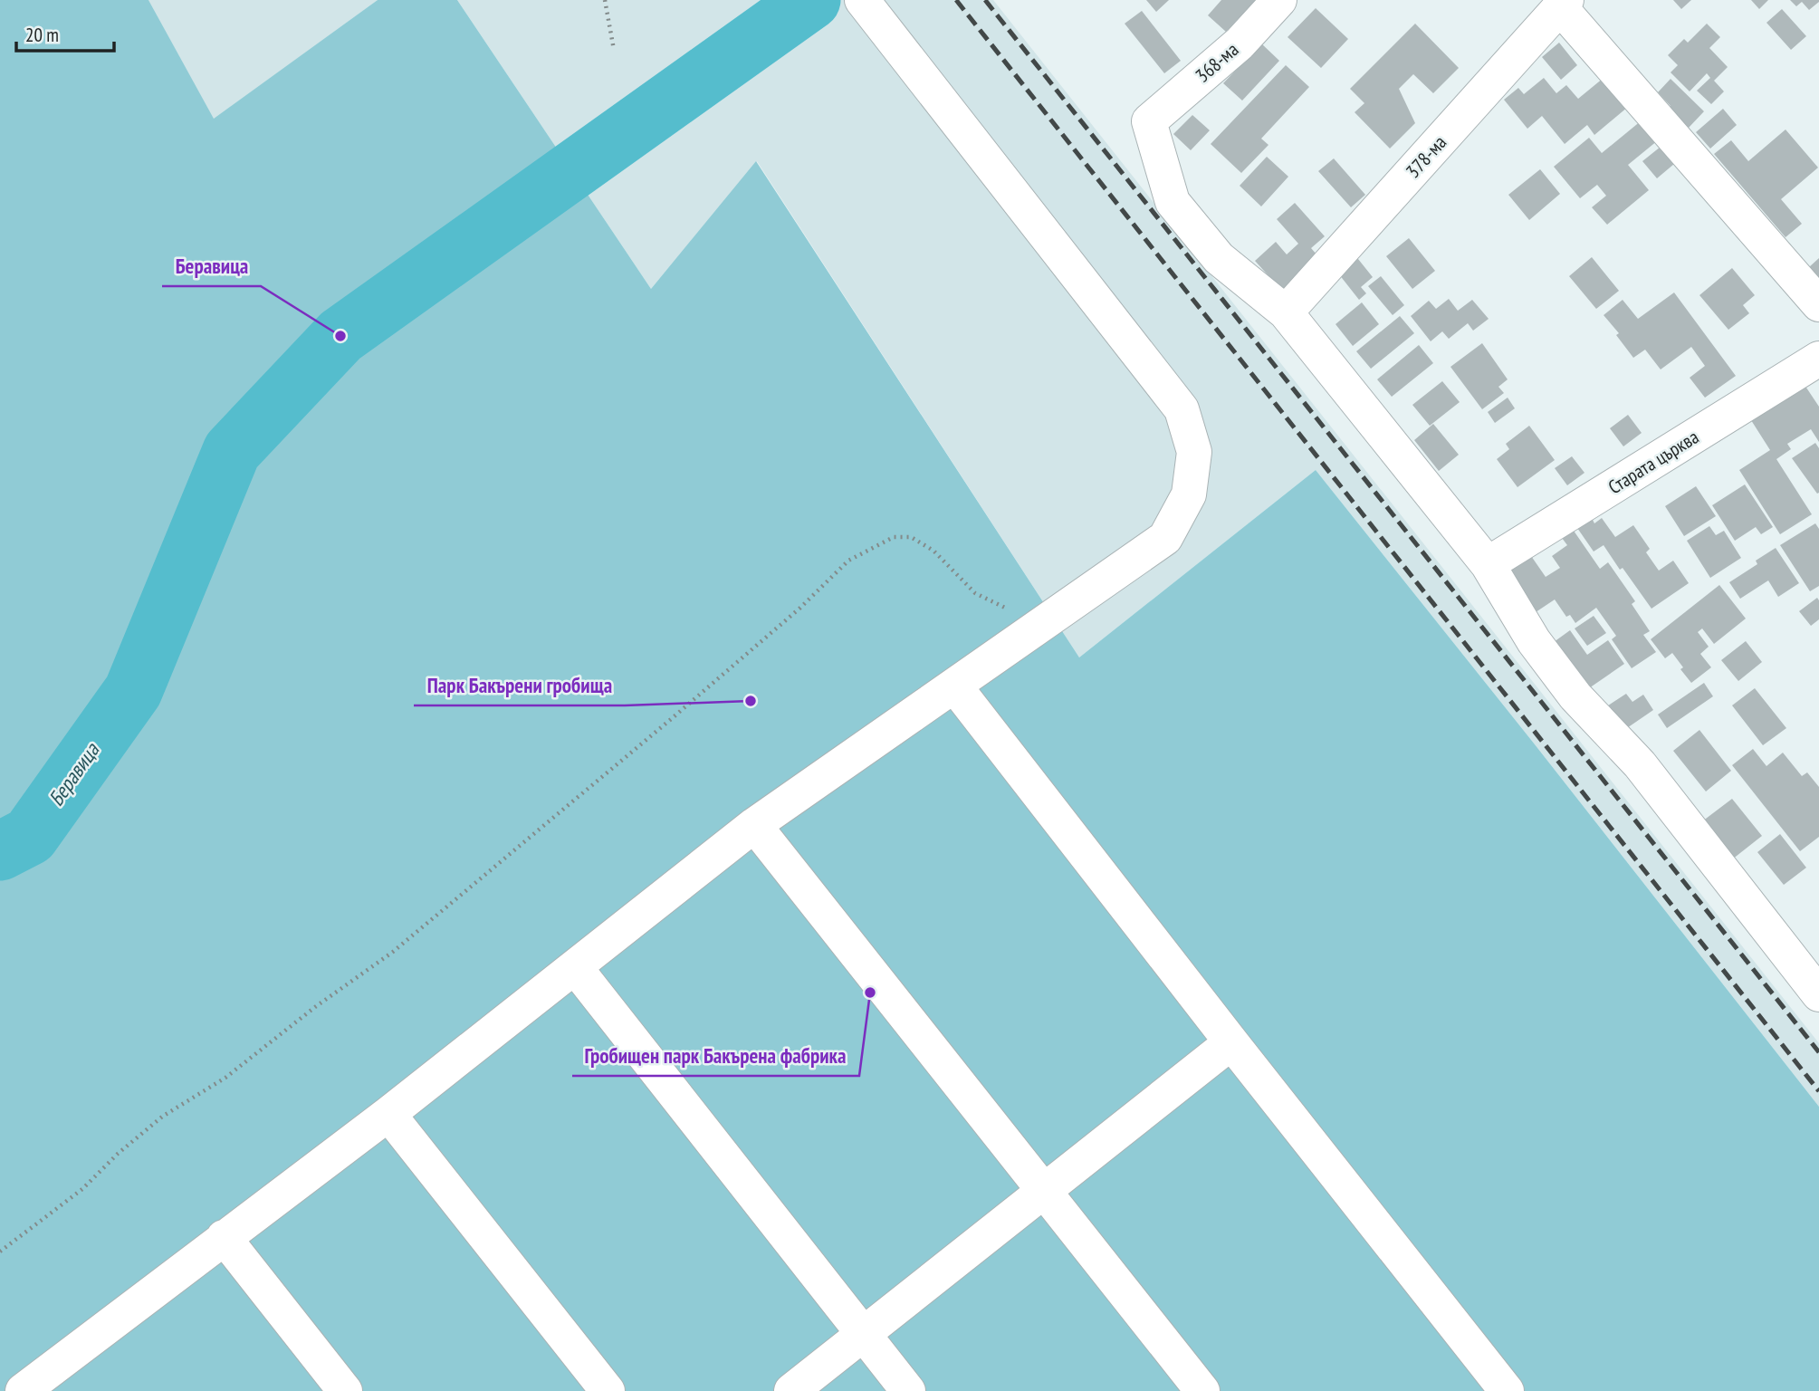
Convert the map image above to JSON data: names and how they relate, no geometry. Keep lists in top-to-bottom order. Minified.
{"streets":{"street":["368-ма","378-ма","Старата църква"]},"crossings":[["368-ма","378-ма"]],"water":["Беравица"],"places":["Беравица","Парк Бакърени гробища","Гробищен парк Бакърена фабрика"],"scale_bar":"20 m"}
